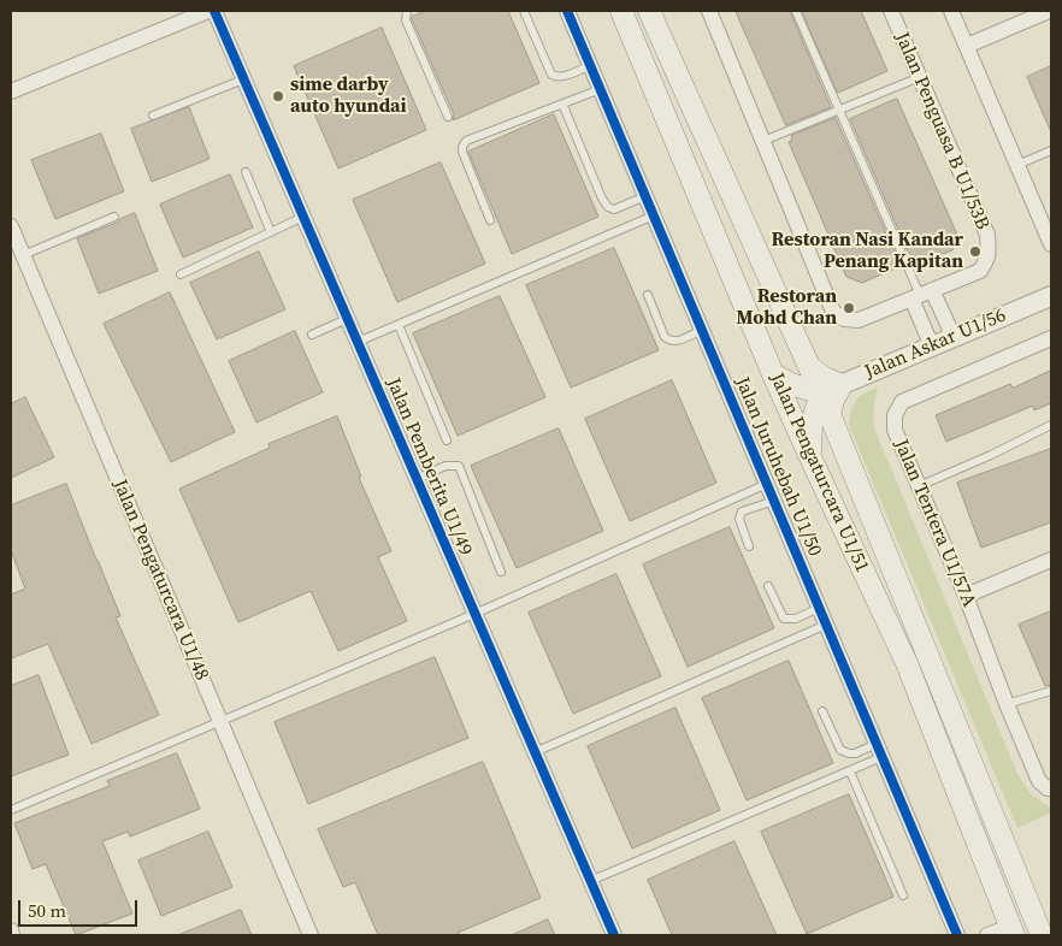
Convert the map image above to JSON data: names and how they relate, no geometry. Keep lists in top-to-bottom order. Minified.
{"streets":{"main road":["Jalan Pengaturcara U1/51"],"street":["Jalan Penguasa B U1/53B","Jalan Askar U1/56","Jalan Pemberita U1/49","Jalan Juruhebah U1/50","Jalan Tentera U1/57A","Jalan Pengaturcara U1/48"]},"crossings":[["Jalan Askar U1/56","Jalan Pengaturcara U1/51"]],"places":["sime darby auto hyundai","Restoran Nasi Kandar Penang Kapitan","Restoran Mohd Chan"],"scale_bar":"50 m"}
